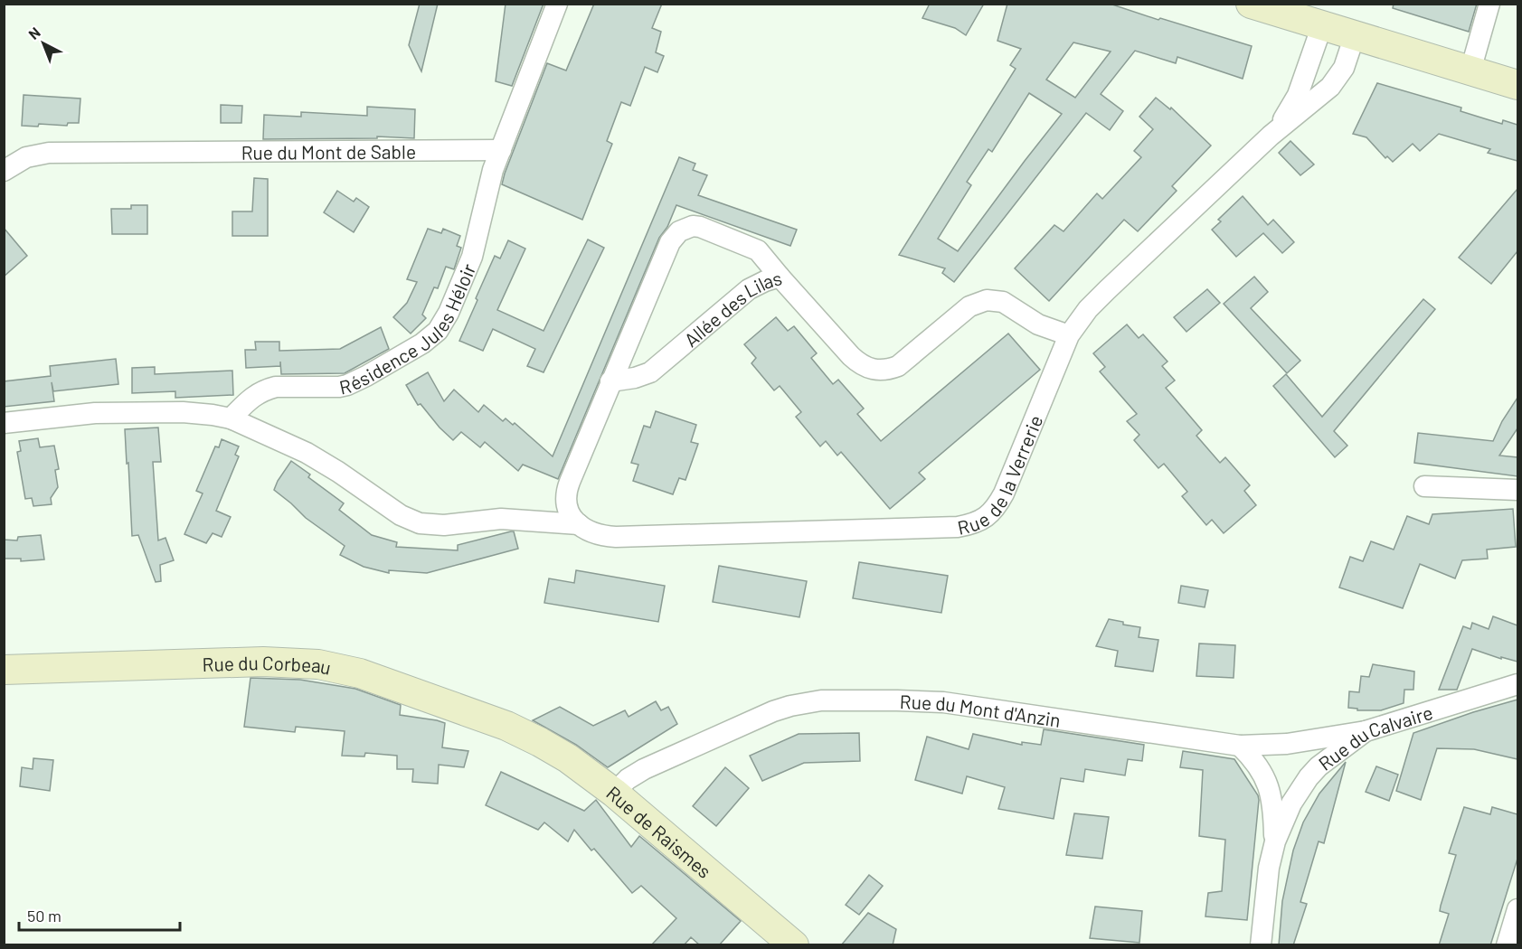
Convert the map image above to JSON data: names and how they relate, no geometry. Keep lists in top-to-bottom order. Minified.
{"streets":{"street":["Rue du Mont de Sable","Allée des Lilas","Résidence Jules Héloir","Rue de la Verrerie","Rue du Corbeau","Rue du Mont d'Anzin","Rue du Calvaire","Rue de Raismes"]},"crossings":[["Rue du Mont de Sable","Résidence Jules Héloir"],["Allée des Lilas","Rue de la Verrerie"],["Rue du Corbeau","Rue de Raismes"],["Rue du Mont d'Anzin","Rue du Calvaire"],["Rue du Mont d'Anzin","Rue de Raismes"]],"scale_bar":"50 m","north":"top left"}
